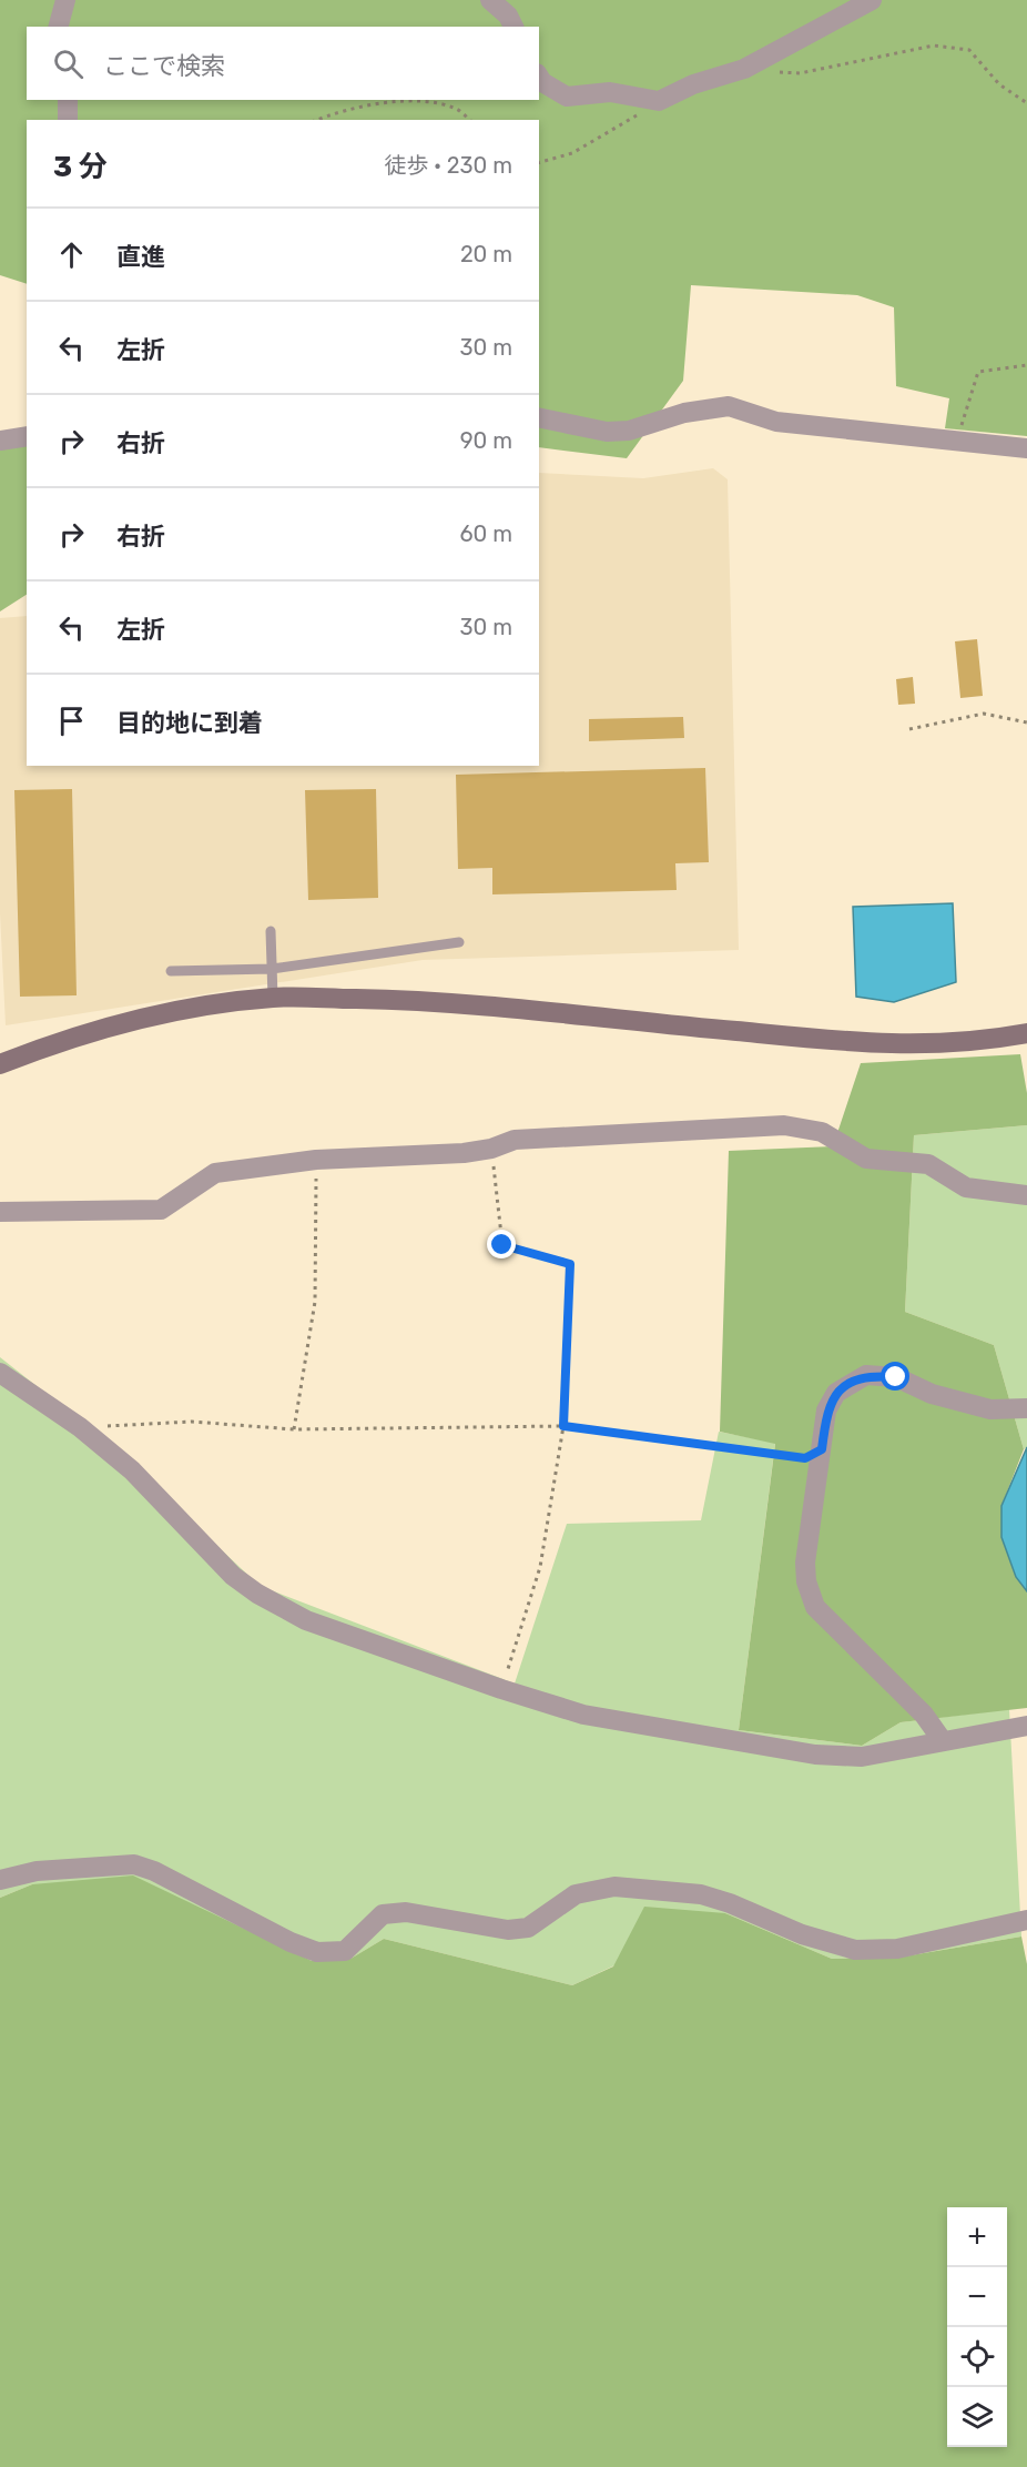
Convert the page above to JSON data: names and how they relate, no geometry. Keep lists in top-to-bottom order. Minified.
{"page":{"search":"ここで検索","heading":["3 分","徒歩 · 230 m"],"list":[["直進","20 m"],["左折","30 m"],["右折","90 m"],["右折","60 m"],["左折","30 m"],"目的地に到着"],"map_buttons":["+","−"]}}
